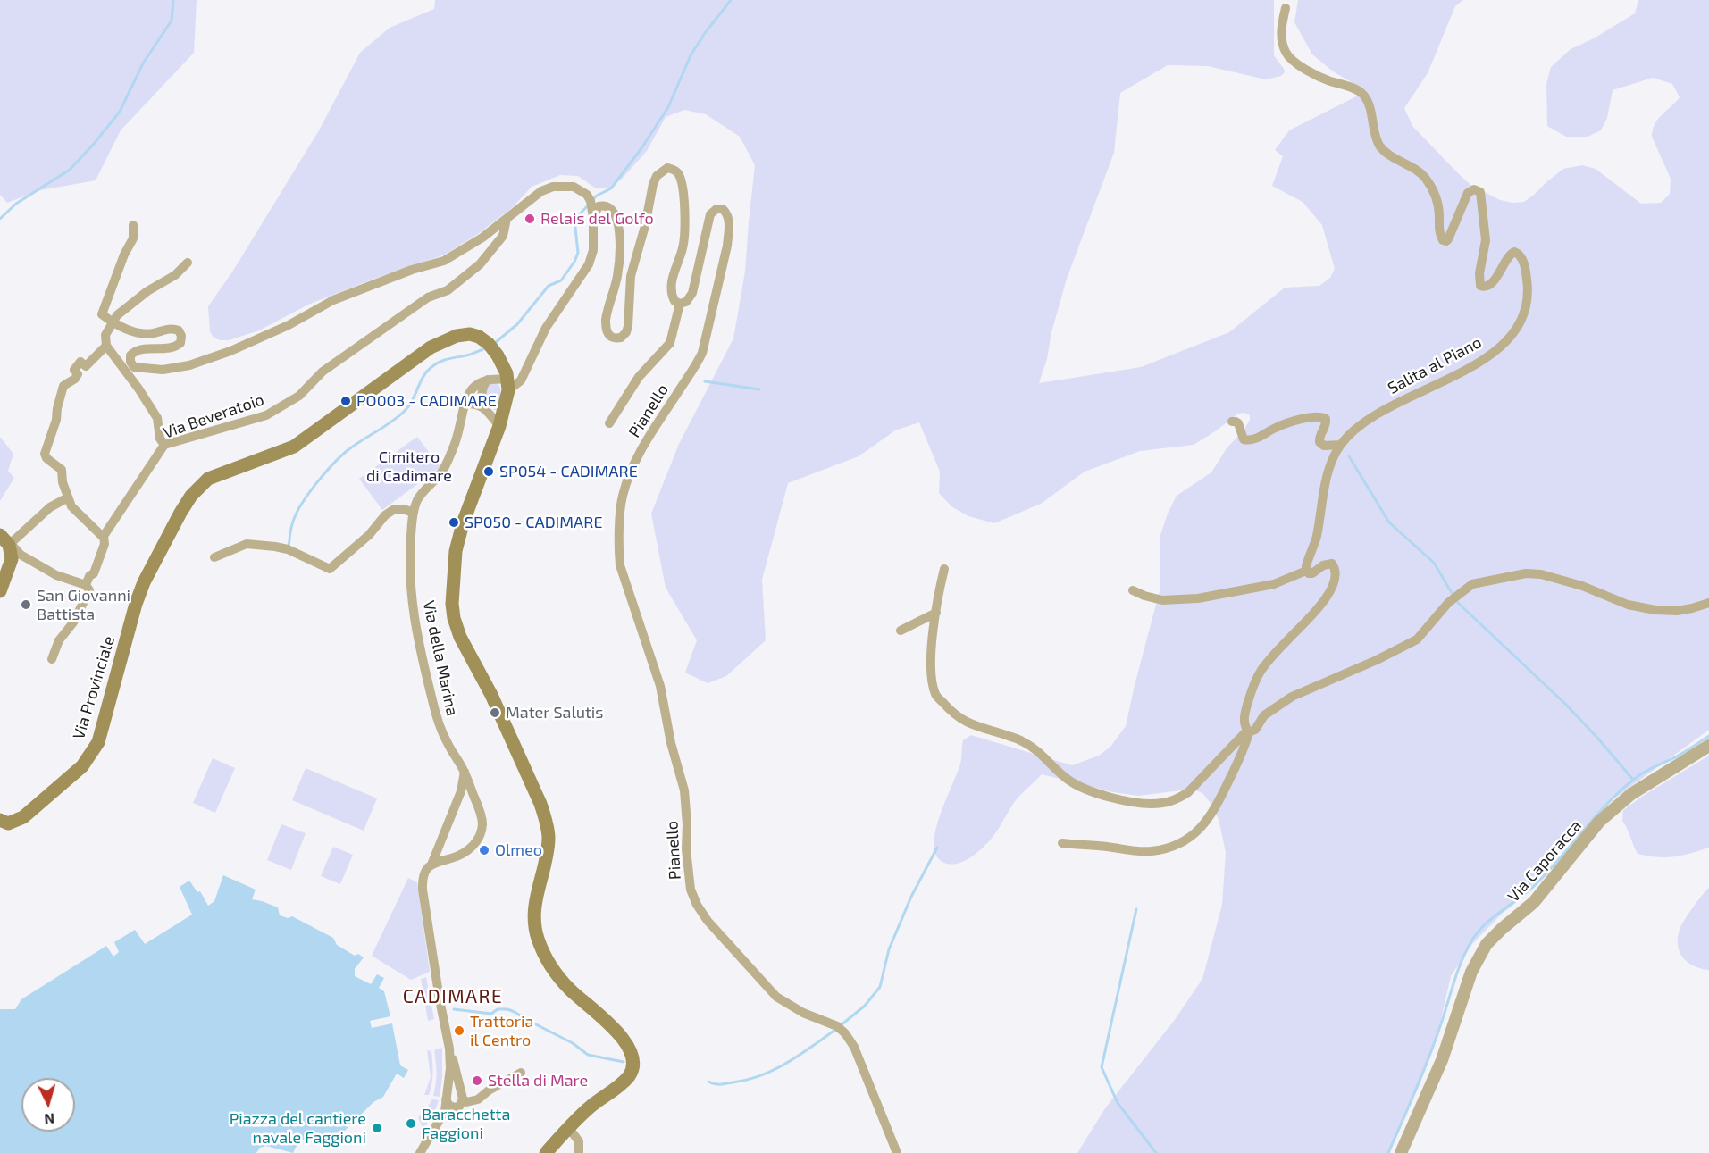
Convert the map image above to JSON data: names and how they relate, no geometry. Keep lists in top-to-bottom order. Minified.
{"streets":{"main road":["Via Provinciale"],"street":["Salita al Piano","Pianello","Via Beveratoio","Via della Marina","Via Caporacca"]},"districts":["CADIMARE"],"parks":["Cimitero di Cadimare"],"places":["Relais del Golfo","PO003 - CADIMARE","SP054 - CADIMARE","SP050 - CADIMARE","San Giovanni Battista","Mater Salutis","Olmeo","Trattoria il Centro","Stella di Mare","Baracchetta Faggioni","Piazza del cantiere navale Faggioni"],"north":"bottom"}
